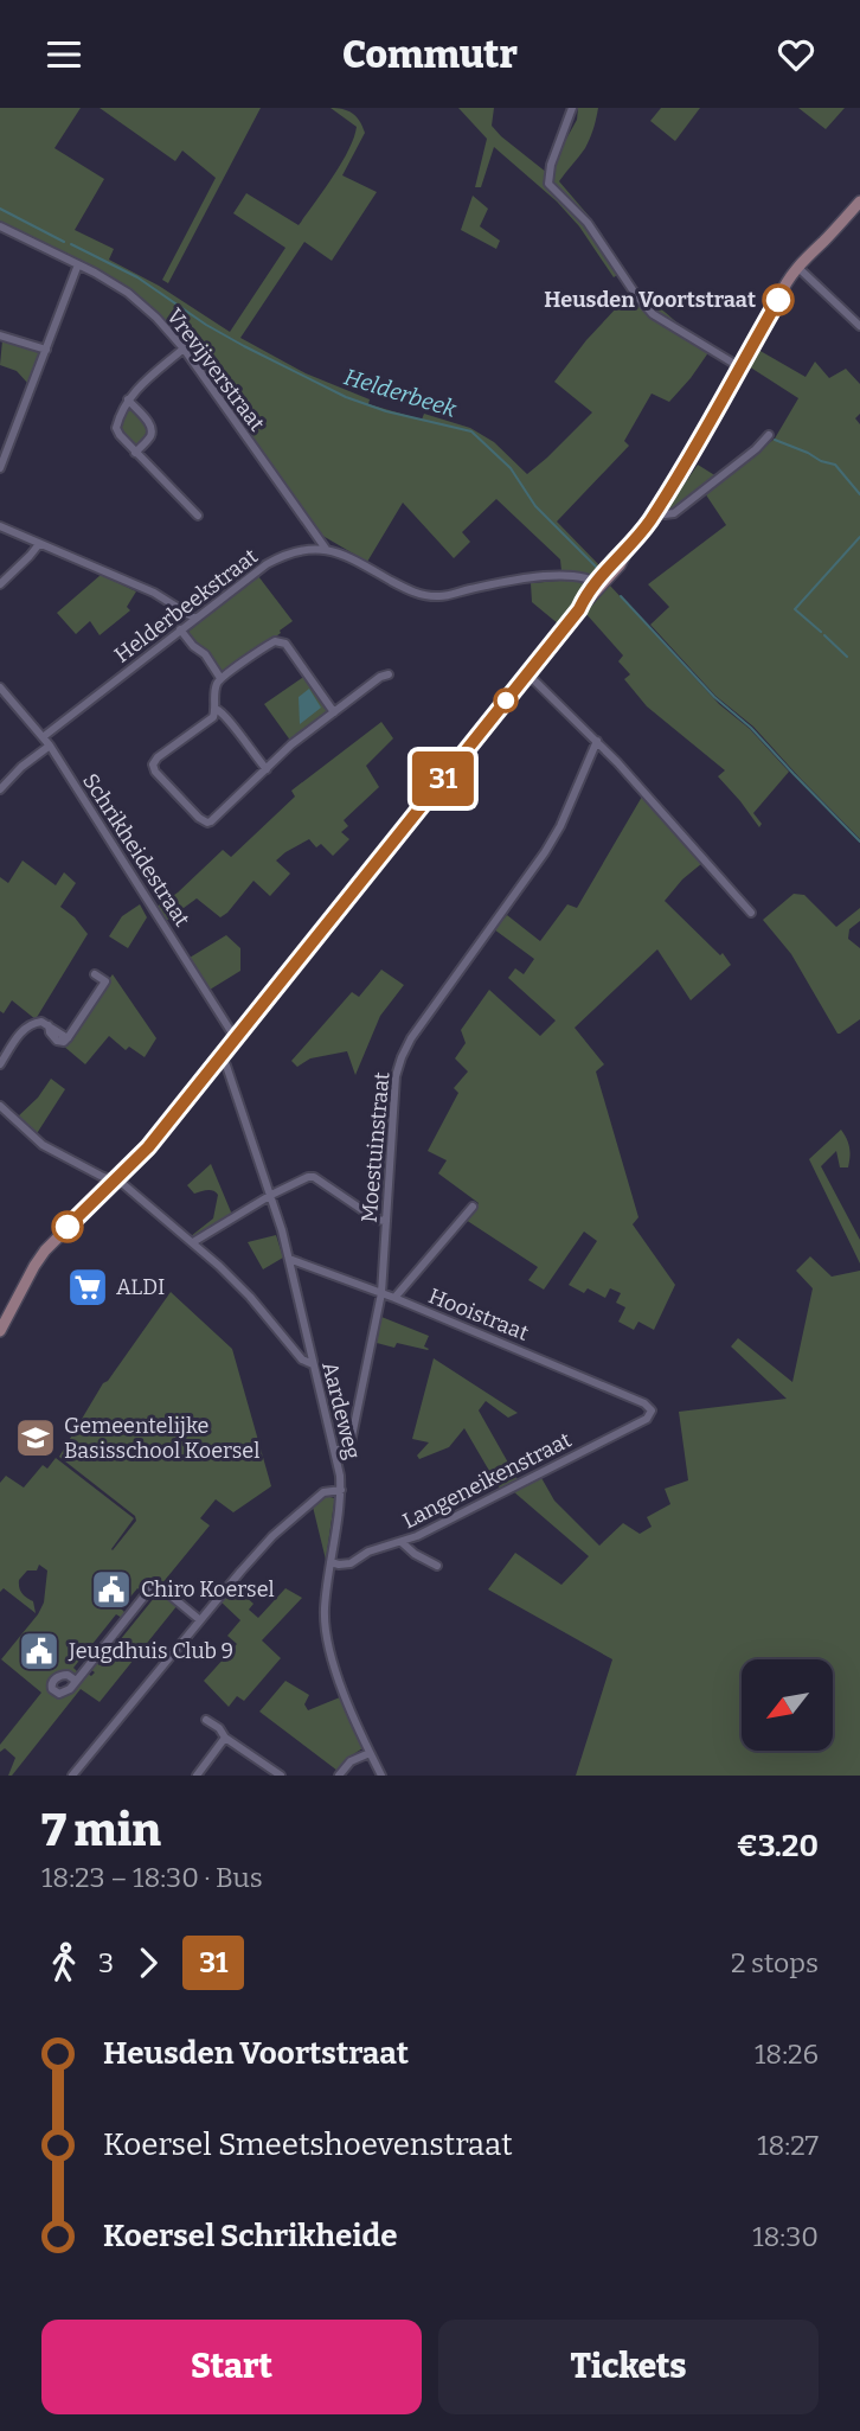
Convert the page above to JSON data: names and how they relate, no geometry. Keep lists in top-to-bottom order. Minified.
{"streets":{"street":["Vrevijverstraat","Helderbeekstraat","Schrikheidestraat","Moestuinstraat","Hooistraat","Aardeweg","Langeneikenstraat"]},"crossings":[["Vrevijverstraat","Helderbeekstraat"],["Helderbeekstraat","Schrikheidestraat"],["Moestuinstraat","Hooistraat"],["Moestuinstraat","Aardeweg"],["Hooistraat","Aardeweg"],["Hooistraat","Langeneikenstraat"],["Aardeweg","Langeneikenstraat"]],"water":["Helderbeek"],"places":{"other":["Heusden Voortstraat"],"supermarket":["ALDI"],"school or university":["Gemeentelijke Basisschool Koersel"],"public building":["Chiro Koersel","Jeugdhuis Club 9"]},"lines":["bus line 31"],"north":"bottom left","page":{"header":"Commutr","on_map":"31","heading":["7 min","18:23 – 18:30 · Bus","€3.20"],"legs":["3","31","2 stops"],"list":[{"name":"Heusden Voortstraat","value":"18:26"},{"name":"Koersel Smeetshoevenstraat","value":"18:27"},{"name":"Koersel Schrikheide","value":"18:30"}],"buttons":["Start","Tickets"]}}
